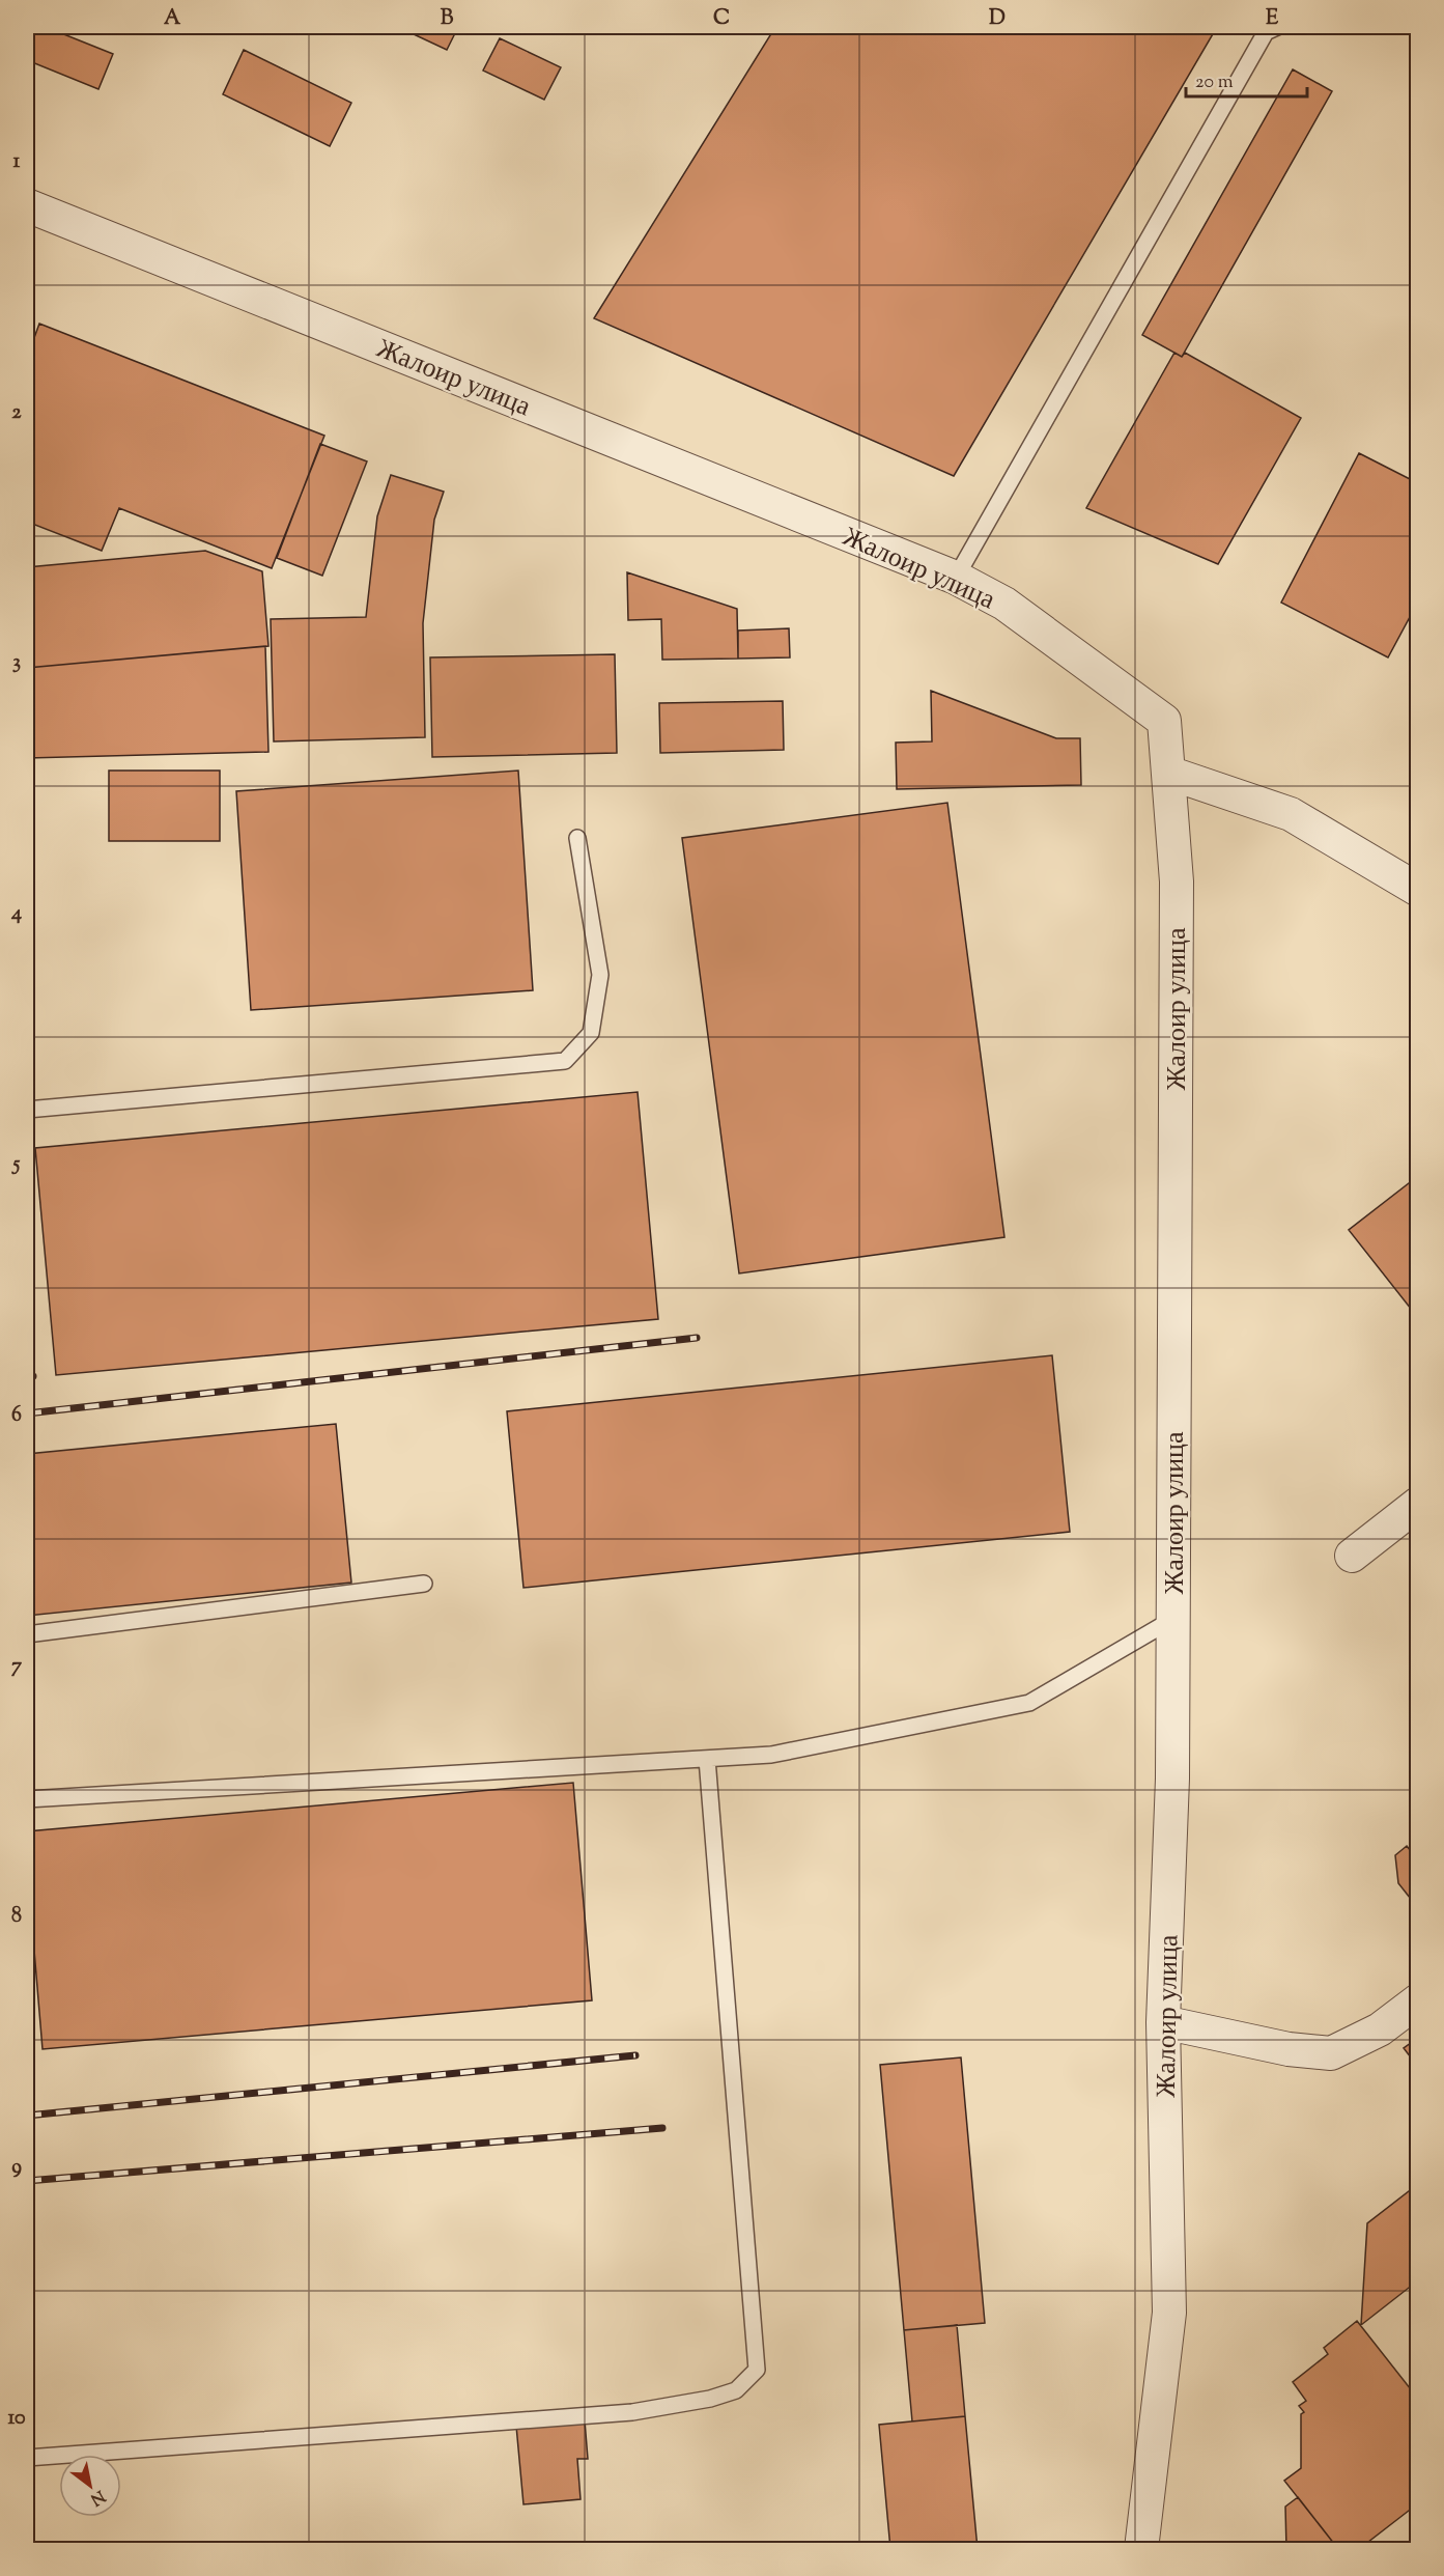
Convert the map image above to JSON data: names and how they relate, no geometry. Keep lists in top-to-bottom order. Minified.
{"streets":{"street":["Жалоир улица"]},"scale_bar":"20 m","north":"bottom right","grid":{"columns":["A","B","C","D","E"],"rows":["1","2","3","4","5","6","7","8","9","10"]}}
